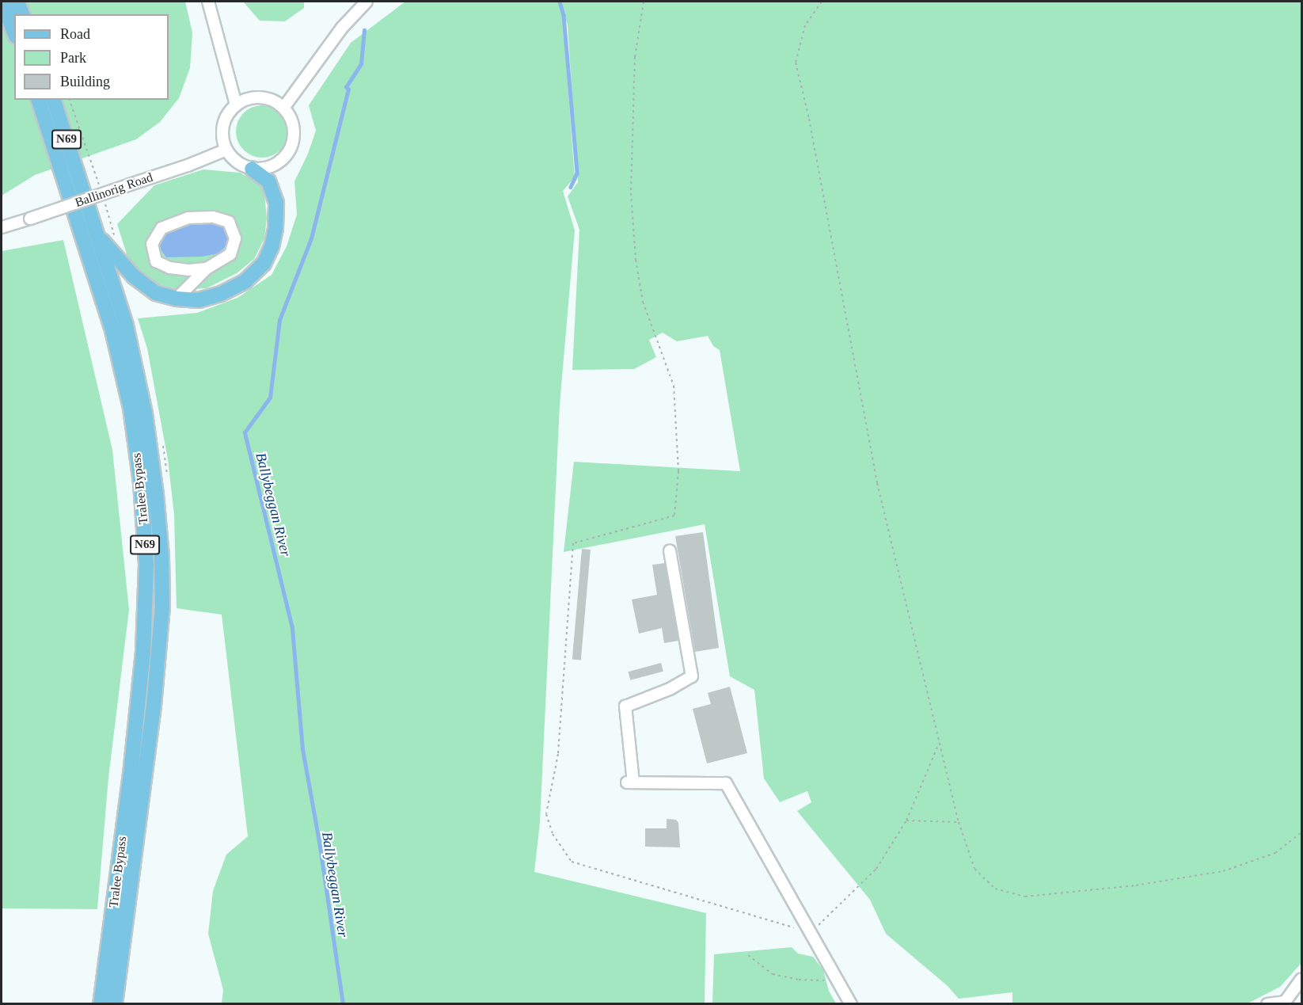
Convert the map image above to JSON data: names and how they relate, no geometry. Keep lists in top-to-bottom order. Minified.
{"streets":{"main road":["N69","Tralee Bypass"],"street":["Ballinorig Road"]},"crossings":[["N69","Tralee Bypass"]],"water":["Ballybeggan River"],"legend":["Road","Park","Building"]}
